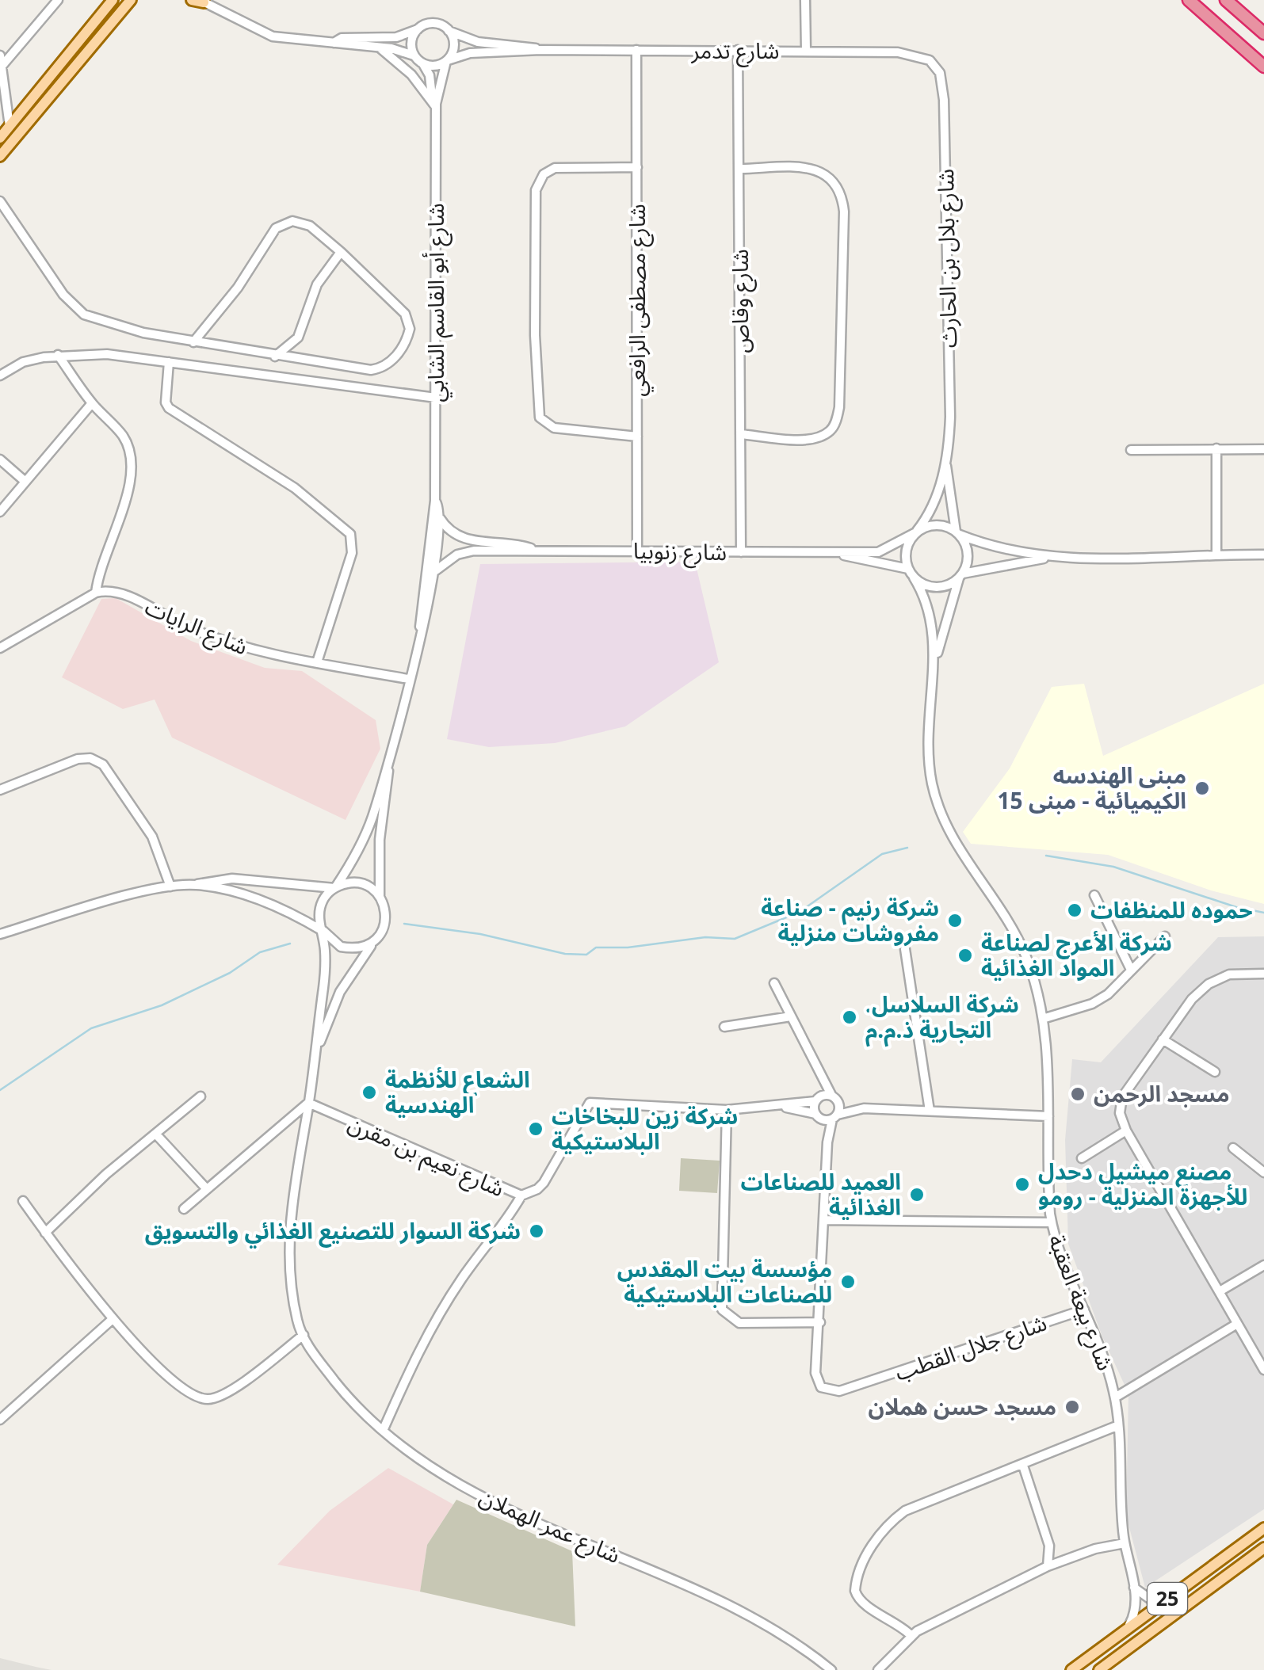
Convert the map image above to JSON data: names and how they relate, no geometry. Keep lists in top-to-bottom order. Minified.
{"streets":{"main road":["25"],"street":["شارع تدمر","شارع بلال بن الحارث","شارع مصطفى الرافعي","شارع وقاص","شارع أبو القاسم الشابي","شارع زنوبيا","شارع الرايات","شارع نعيم بن مقرن","شارع بيعة العقبة","شارع جلال القطب","شارع عمر الهملان"]},"crossings":[["شارع تدمر","شارع بلال بن الحارث"],["شارع تدمر","شارع مصطفى الرافعي"],["شارع تدمر","شارع وقاص"],["شارع تدمر","شارع أبو القاسم الشابي"],["شارع بلال بن الحارث","شارع زنوبيا"],["شارع بلال بن الحارث","شارع بيعة العقبة"],["شارع مصطفى الرافعي","شارع زنوبيا"],["شارع وقاص","شارع زنوبيا"],["شارع أبو القاسم الشابي","شارع زنوبيا"],["شارع أبو القاسم الشابي","شارع الرايات"],["شارع أبو القاسم الشابي","شارع عمر الهملان"],["شارع زنوبيا","شارع بيعة العقبة"],["شارع نعيم بن مقرن","شارع جلال القطب"],["شارع نعيم بن مقرن","شارع عمر الهملان"],["شارع بيعة العقبة","شارع جلال القطب"],["شارع بيعة العقبة","25"]],"places":["مبنى الهندسه الكيميائية - مبنى 15","حموده للمنظفات","شركة رنيم - صناعة مفروشات منزلية","شركة الأعرج لصناعة المواد الغذائية",".شركة السلاسل التجارية ذ.م.م","الشعاع للأنظمة الهندسية","مسجد الرحمن","شركة زين للبخاخات البلاستيكية","مصنع ميشيل دحدل للأجهزة المنزلية - رومو","العميد للصناعات الغذائية","شركة السوار للتصنيع الغذائي والتسويق","مؤسسة بيت المقدس للصناعات البلاستيكية","مسجد حسن هملان"]}
